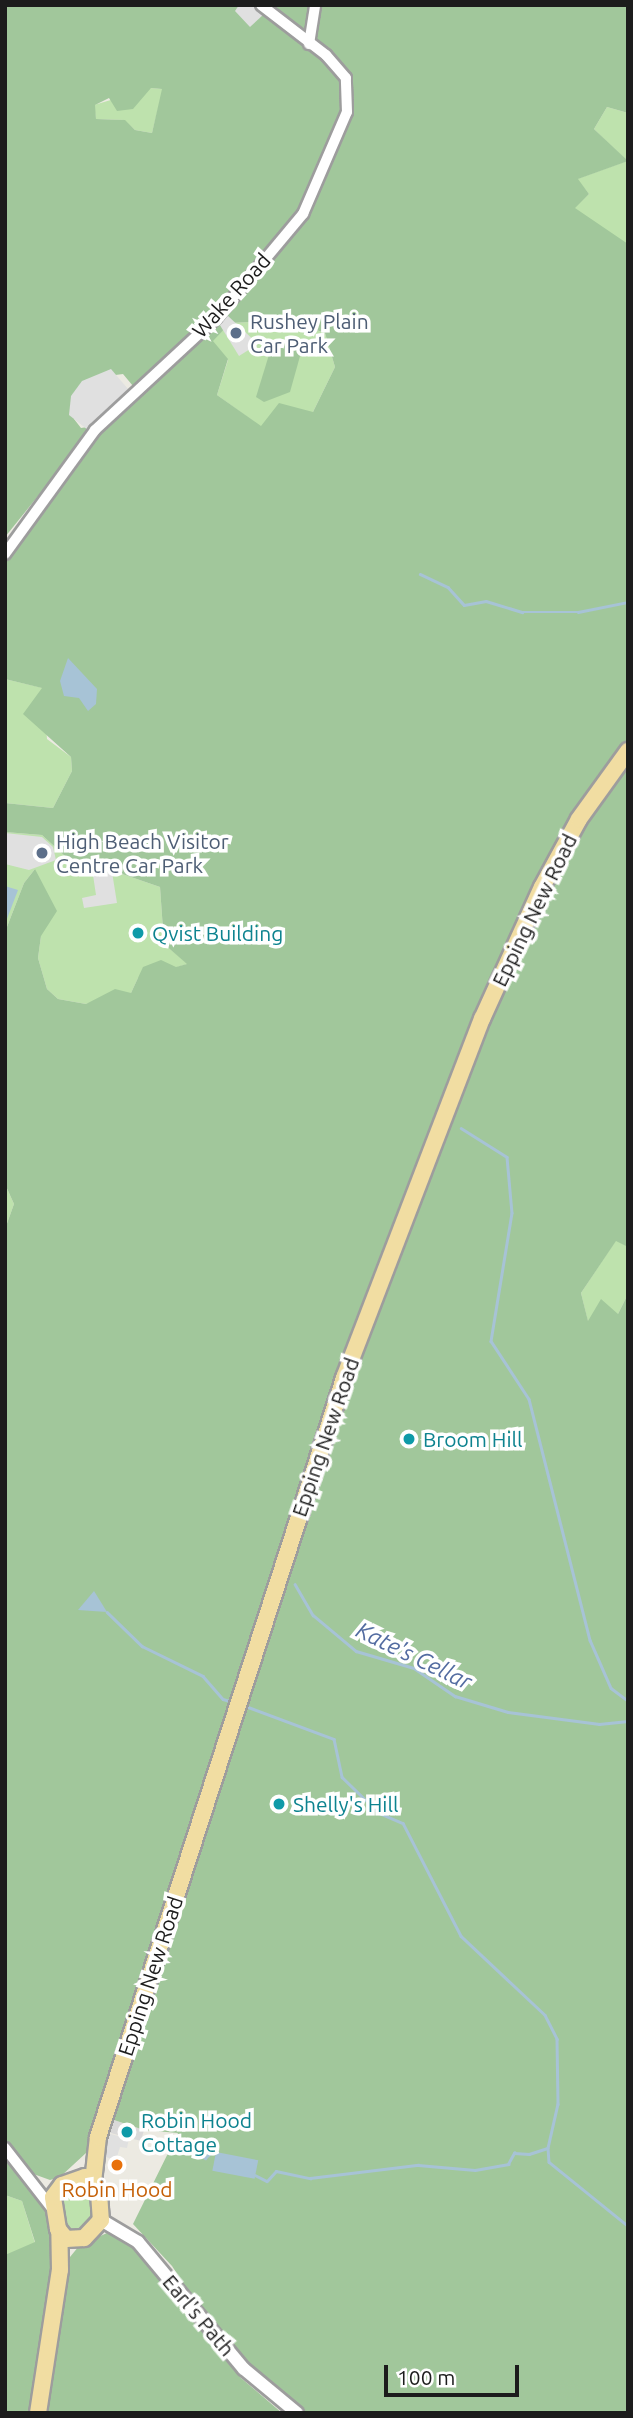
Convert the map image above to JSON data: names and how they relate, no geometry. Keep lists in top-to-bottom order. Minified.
{"streets":{"main road":["Epping New Road"],"street":["Wake Road","Earl's Path"]},"crossings":[["Epping New Road","Earl's Path"]],"water":["Kate's Cellar"],"places":["Rushey Plain Car Park","High Beach Visitor Centre Car Park","Qvist Building","Broom Hill","Shelly's Hill","Robin Hood Cottage","Robin Hood"],"scale_bar":"100 m"}
